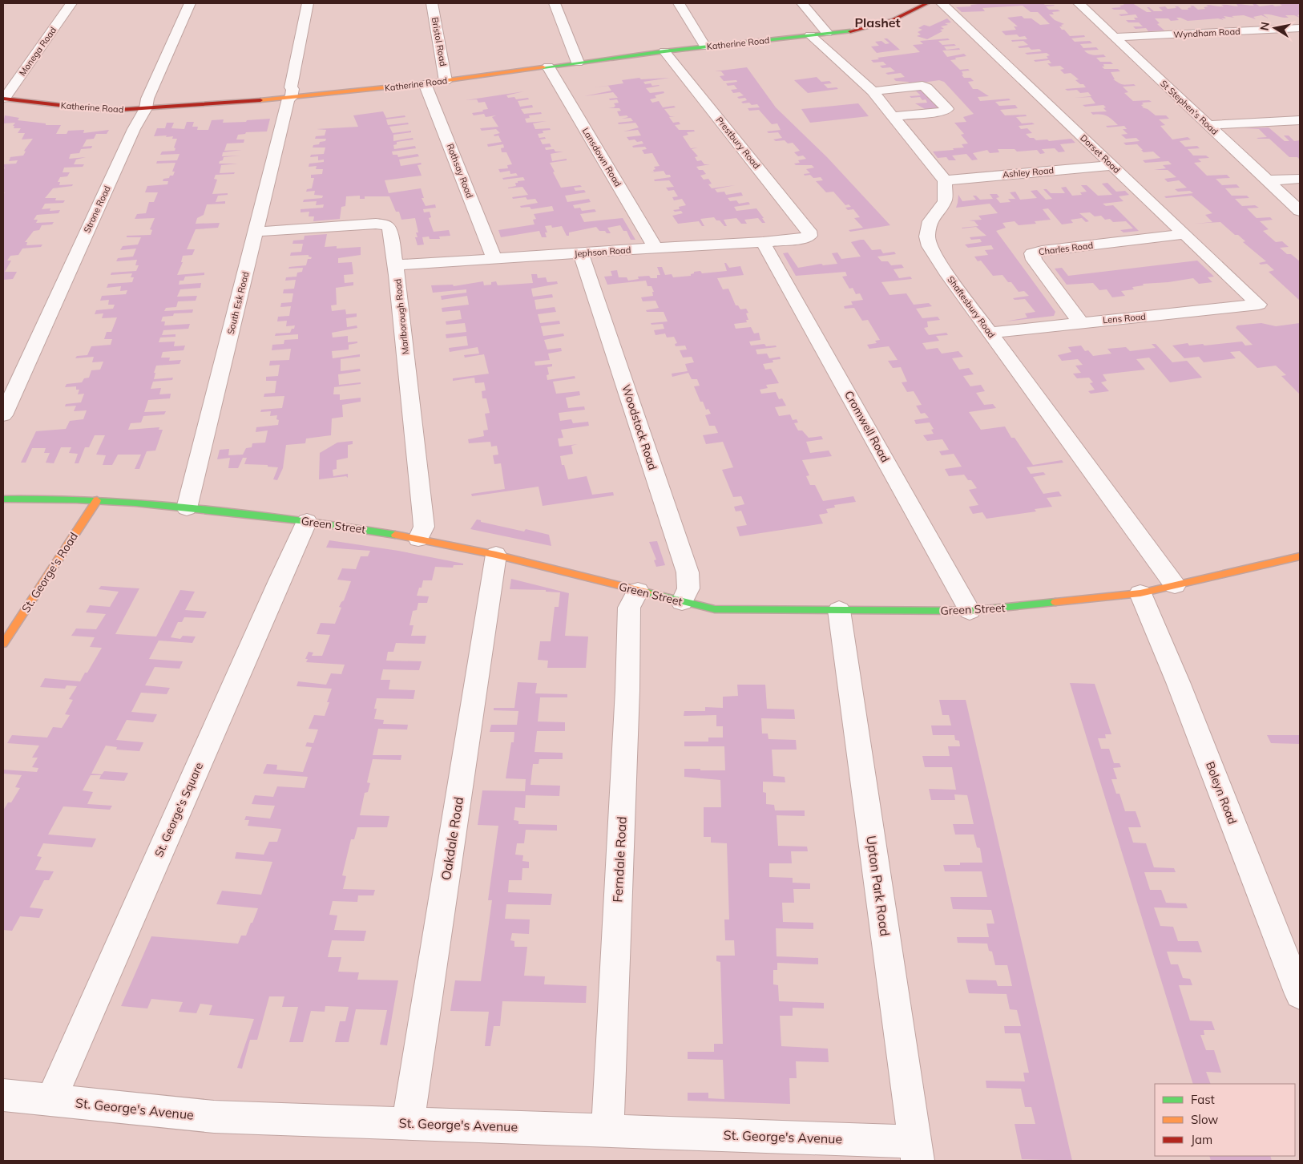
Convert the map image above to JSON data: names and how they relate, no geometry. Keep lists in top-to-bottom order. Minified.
{"streets":{"main road":["Katherine Road","Green Street","St. George's Road"],"street":["Wyndham Road","Bristol Road","Monega Road","St Stephen's Road","Prestbury Road","Dorset Road","Lansdown Road","Rothsay Road","Ashley Road","Strone Road","Charles Road","Jephson Road","South Esk Road","Shaftesbury Road","Marlborough Road","Lens Road","Cromwell Road","Woodstock Road","Boleyn Road","St. George's Square","Oakdale Road","Ferndale Road","Upton Park Road","St. George's Avenue"]},"crossings":[["Wyndham Road","St Stephen's Road"],["Bristol Road","Katherine Road"],["Katherine Road","Monega Road"],["Katherine Road","Prestbury Road"],["Katherine Road","Lansdown Road"],["Katherine Road","Rothsay Road"],["Katherine Road","Strone Road"],["Katherine Road","South Esk Road"],["Prestbury Road","Jephson Road"],["Dorset Road","Ashley Road"],["Dorset Road","Charles Road"],["Dorset Road","Lens Road"],["Lansdown Road","Jephson Road"],["Rothsay Road","Jephson Road"],["Ashley Road","Shaftesbury Road"],["Charles Road","Lens Road"],["Jephson Road","Marlborough Road"],["Jephson Road","Cromwell Road"],["Jephson Road","Woodstock Road"],["South Esk Road","Marlborough Road"],["South Esk Road","Green Street"],["Shaftesbury Road","Lens Road"],["Shaftesbury Road","Green Street"],["Marlborough Road","Green Street"],["Cromwell Road","Green Street"],["Woodstock Road","Green Street"],["Green Street","St. George's Road"],["Green Street","Boleyn Road"],["Green Street","St. George's Square"],["Green Street","Oakdale Road"],["Green Street","Ferndale Road"],["Green Street","Upton Park Road"],["St. George's Square","St. George's Avenue"],["Oakdale Road","St. George's Avenue"],["Ferndale Road","St. George's Avenue"],["Upton Park Road","St. George's Avenue"]],"districts":["Plashet"],"legend":["Fast","Slow","Jam"],"north":"left"}
